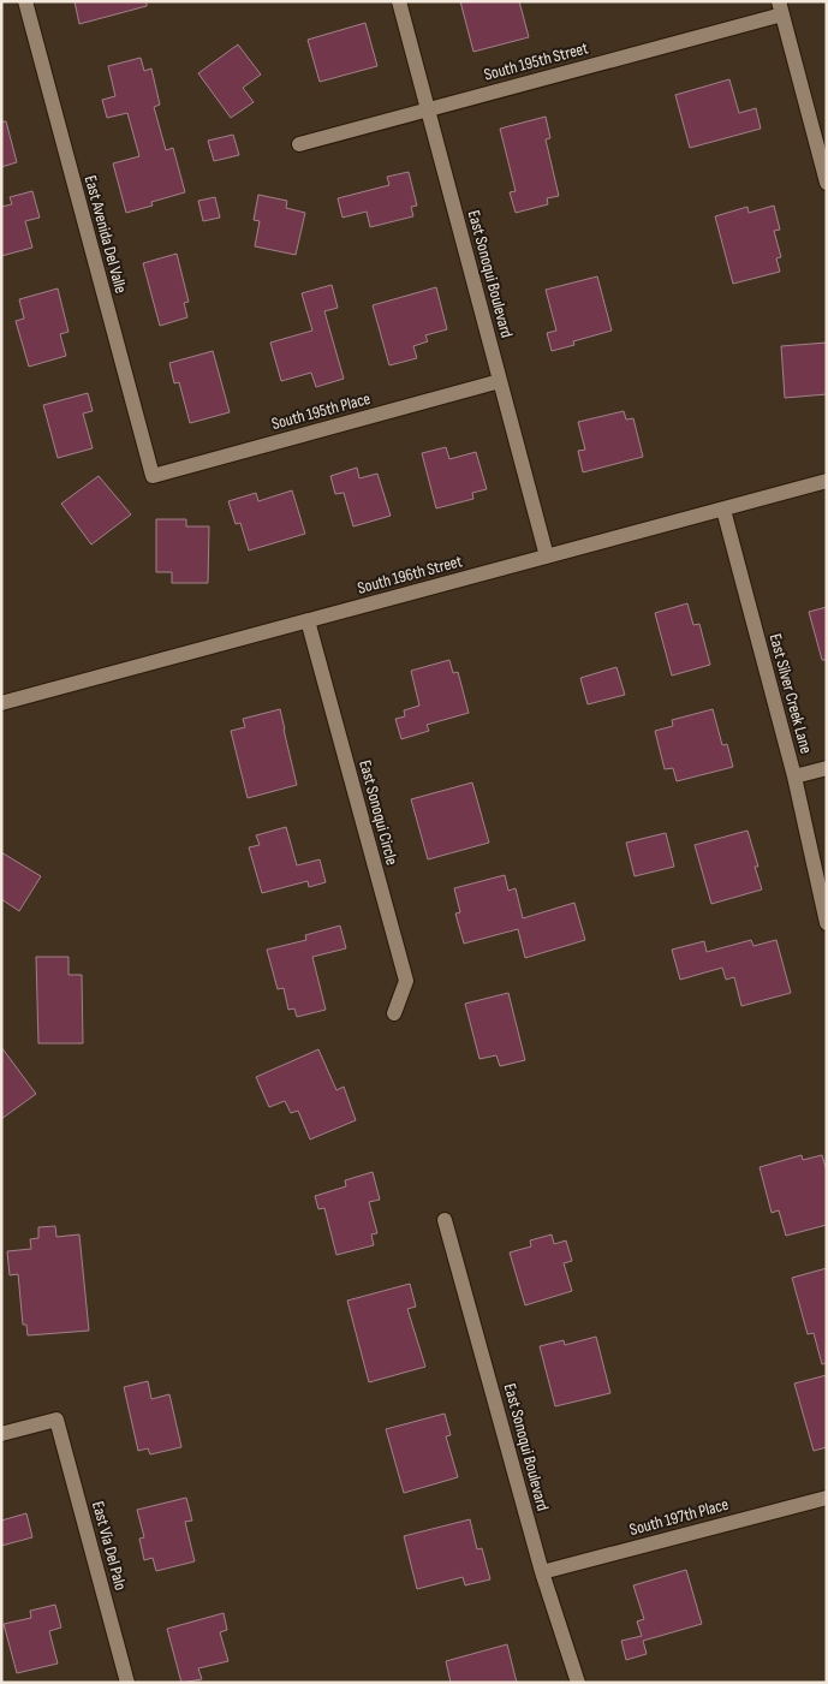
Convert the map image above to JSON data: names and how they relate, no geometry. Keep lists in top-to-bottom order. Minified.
{"streets":{"street":["South 195th Street","East Avenida Del Valle","East Sonoqui Boulevard","South 195th Place","South 196th Street","East Silver Creek Lane","East Sonoqui Circle","South 197th Place","East Via Del Palo"]},"crossings":[["South 195th Street","East Sonoqui Boulevard"],["East Avenida Del Valle","South 195th Place"],["East Sonoqui Boulevard","South 195th Place"],["East Sonoqui Boulevard","South 196th Street"],["East Sonoqui Boulevard","South 197th Place"],["South 196th Street","East Silver Creek Lane"],["South 196th Street","East Sonoqui Circle"]]}
